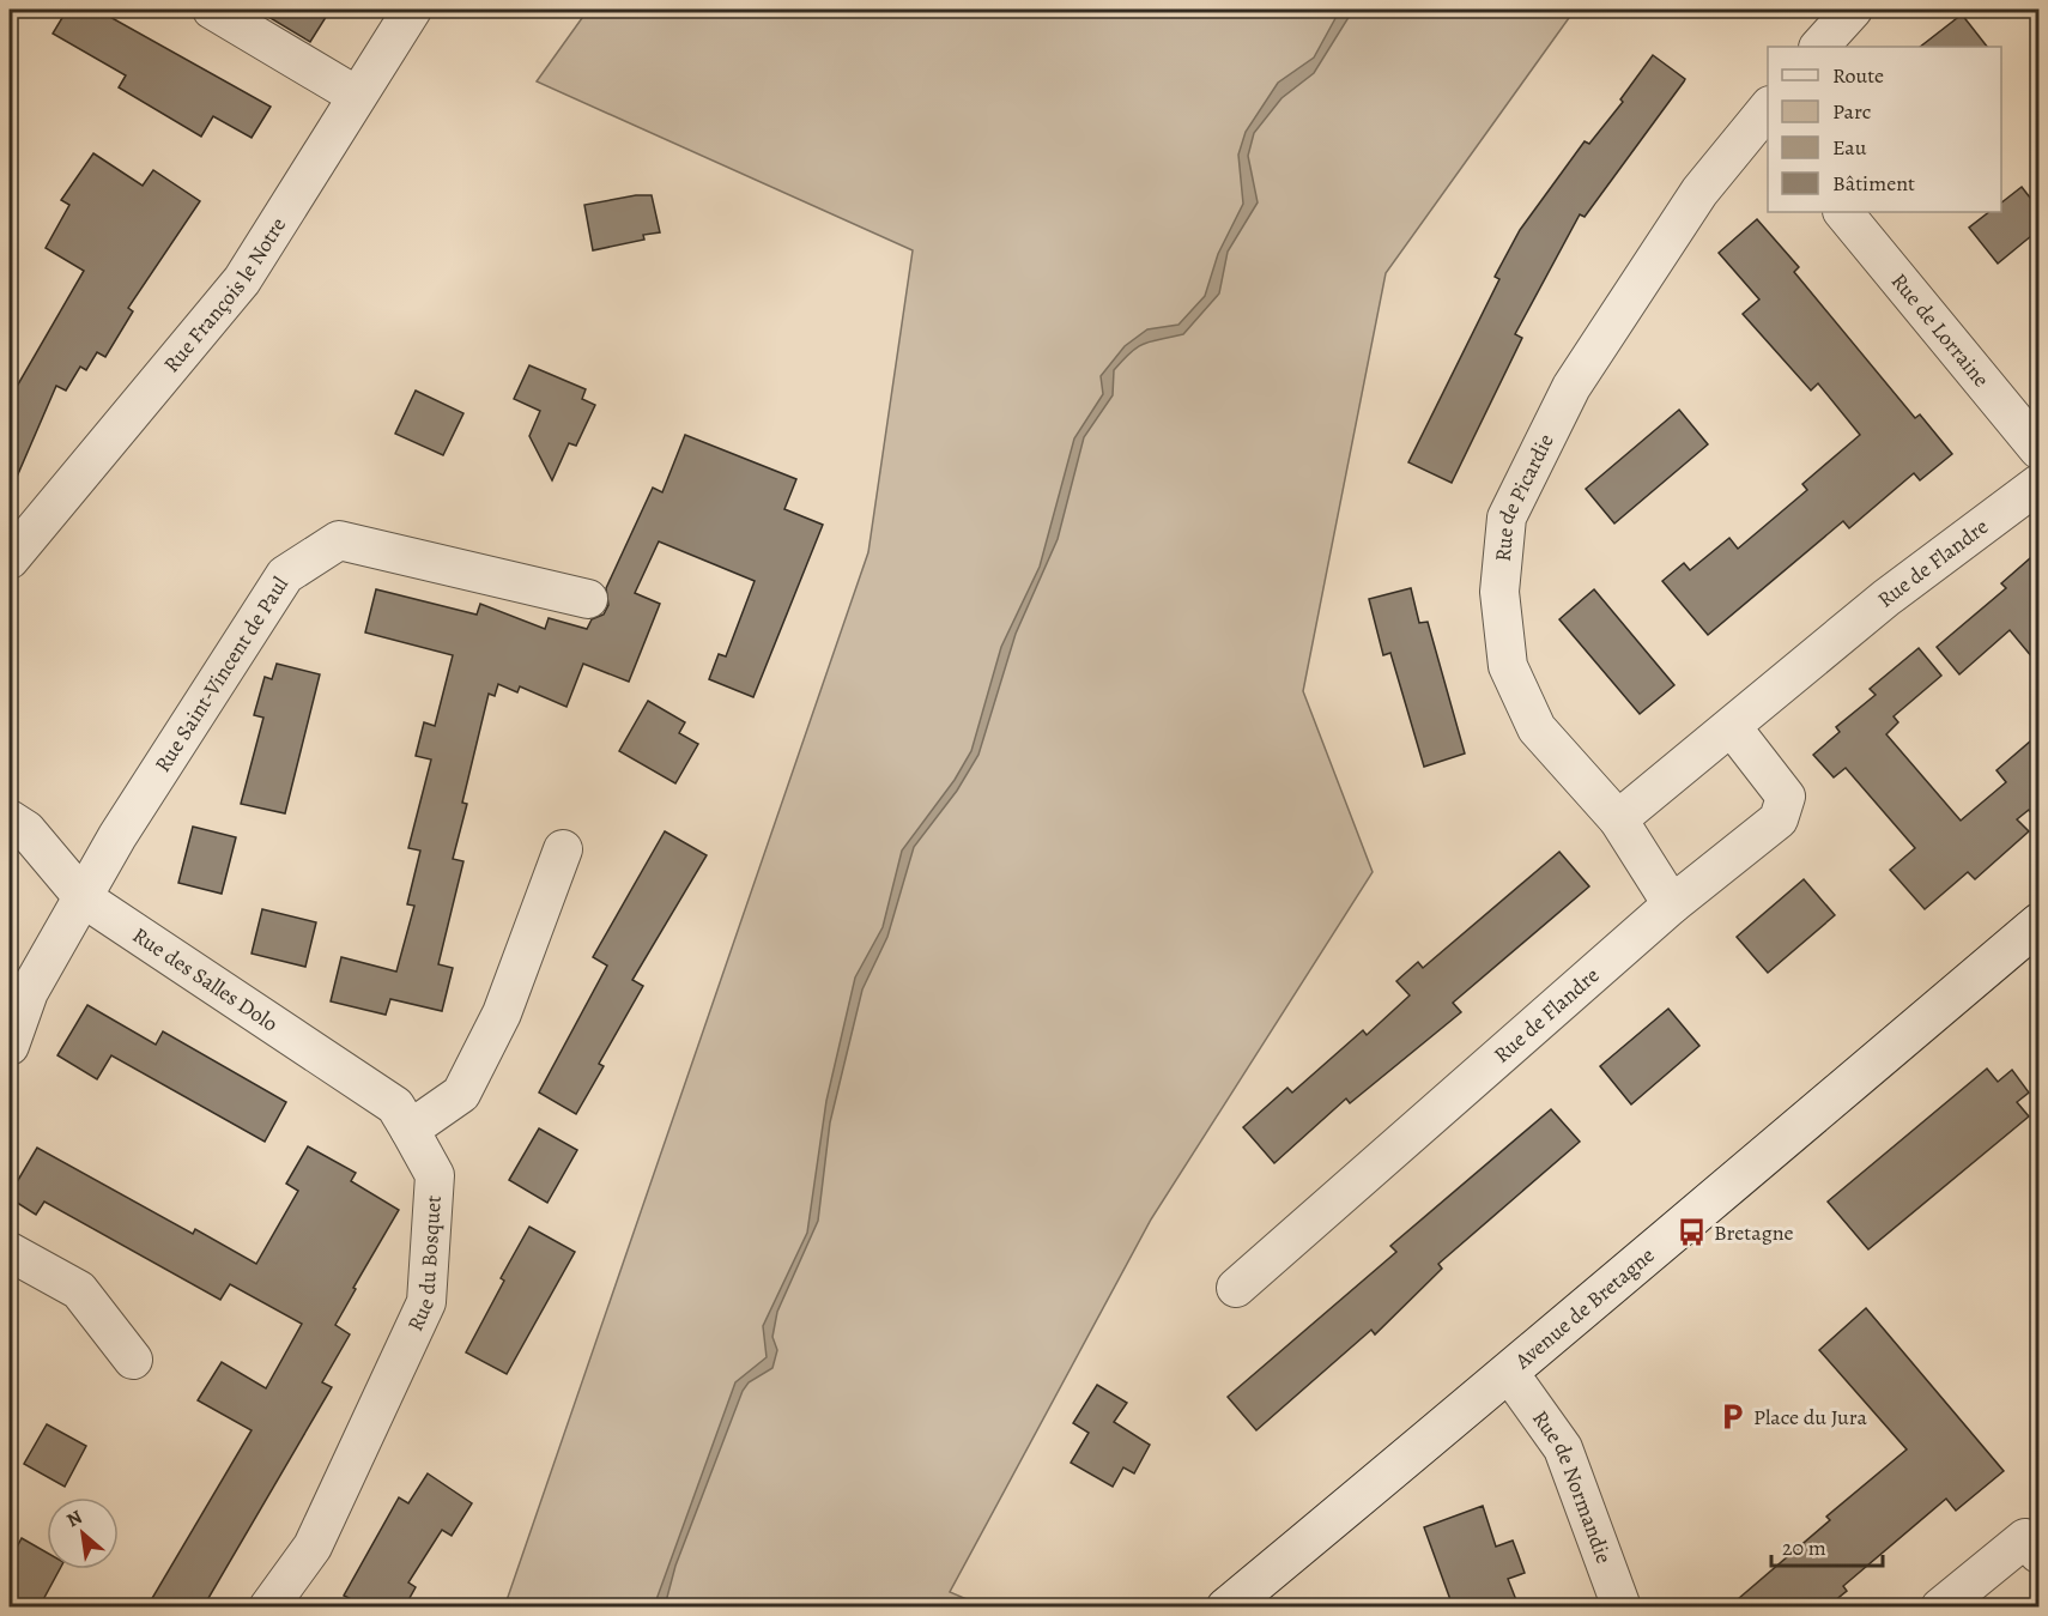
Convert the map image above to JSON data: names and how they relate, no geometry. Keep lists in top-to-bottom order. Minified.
{"streets":{"street":["Rue François le Notre","Rue de Lorraine","Rue de Picardie","Rue de Flandre","Rue Saint-Vincent de Paul","Rue des Salles Dolo","Rue du Bosquet","Avenue de Bretagne","Rue de Normandie"]},"crossings":[["Rue de Picardie","Rue de Flandre"],["Rue Saint-Vincent de Paul","Rue des Salles Dolo"],["Rue des Salles Dolo","Rue du Bosquet"],["Avenue de Bretagne","Rue de Normandie"]],"places":{"bus stop":["Bretagne"],"parking":["Place du Jura"]},"legend":["Route","Parc","Eau","Bâtiment"],"scale_bar":"20 m","north":"top left"}
